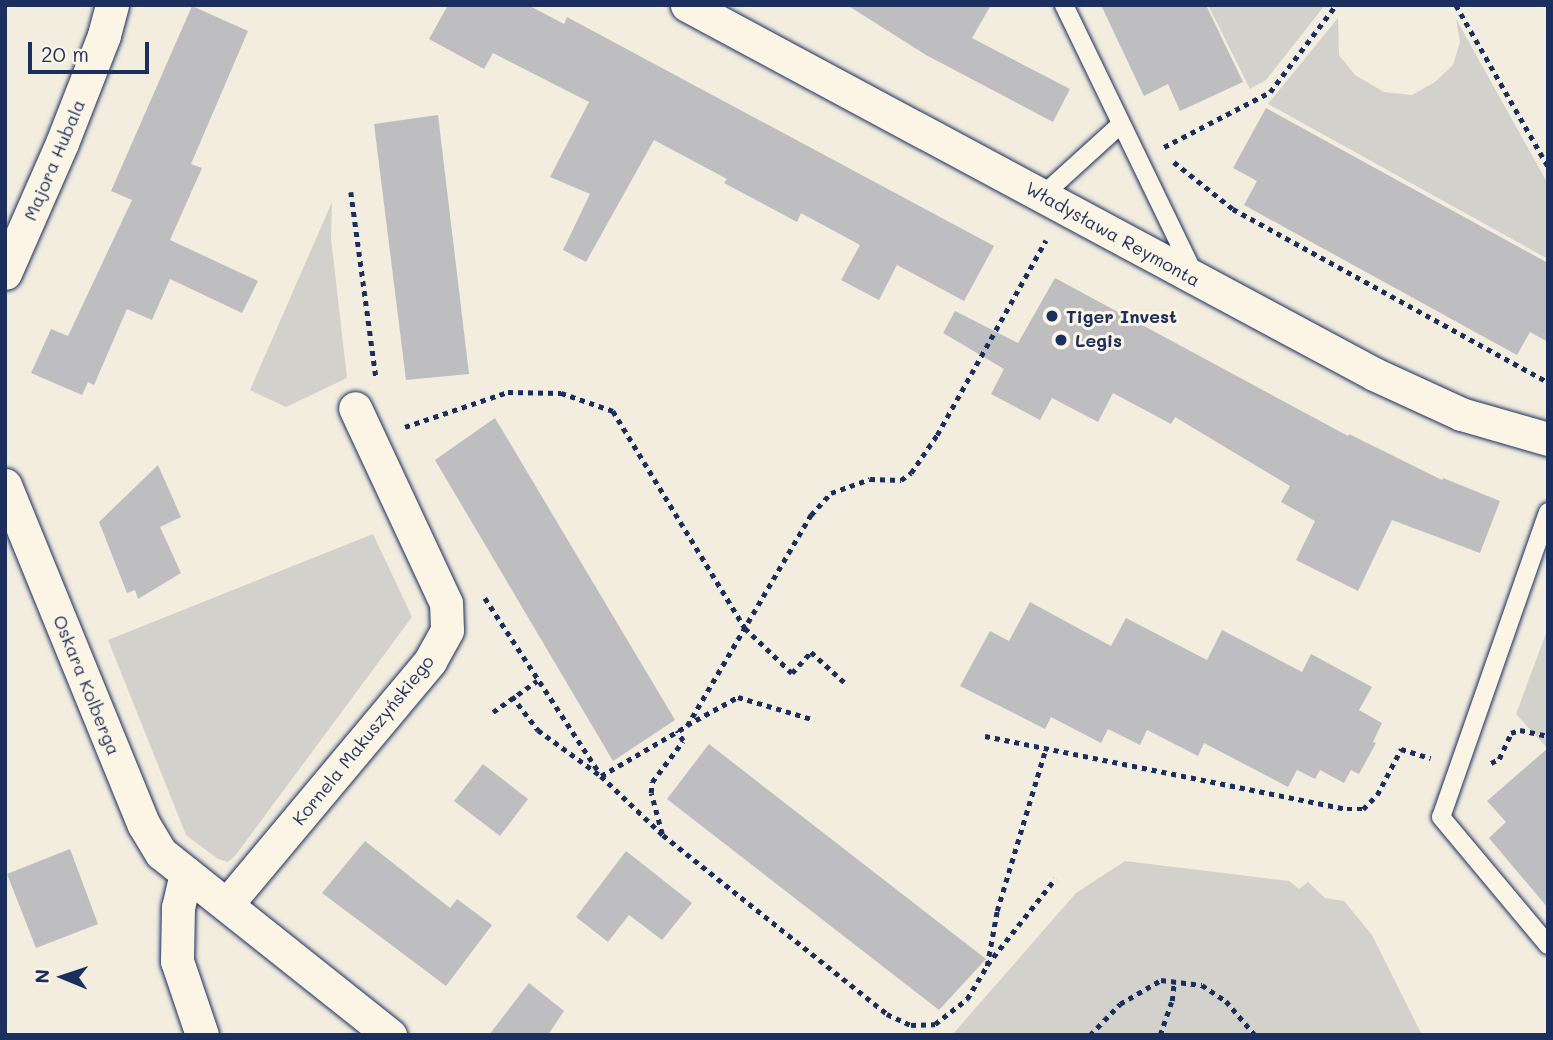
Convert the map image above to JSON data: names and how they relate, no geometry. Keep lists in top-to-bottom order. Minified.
{"streets":{"street":["Majora Hubala","Władysława Reymonta","Oskara Kolberga","Kornela Makuszyńskiego"]},"crossings":[["Oskara Kolberga","Kornela Makuszyńskiego"]],"places":["Tiger Invest","Legis"],"scale_bar":"20 m","north":"left"}
